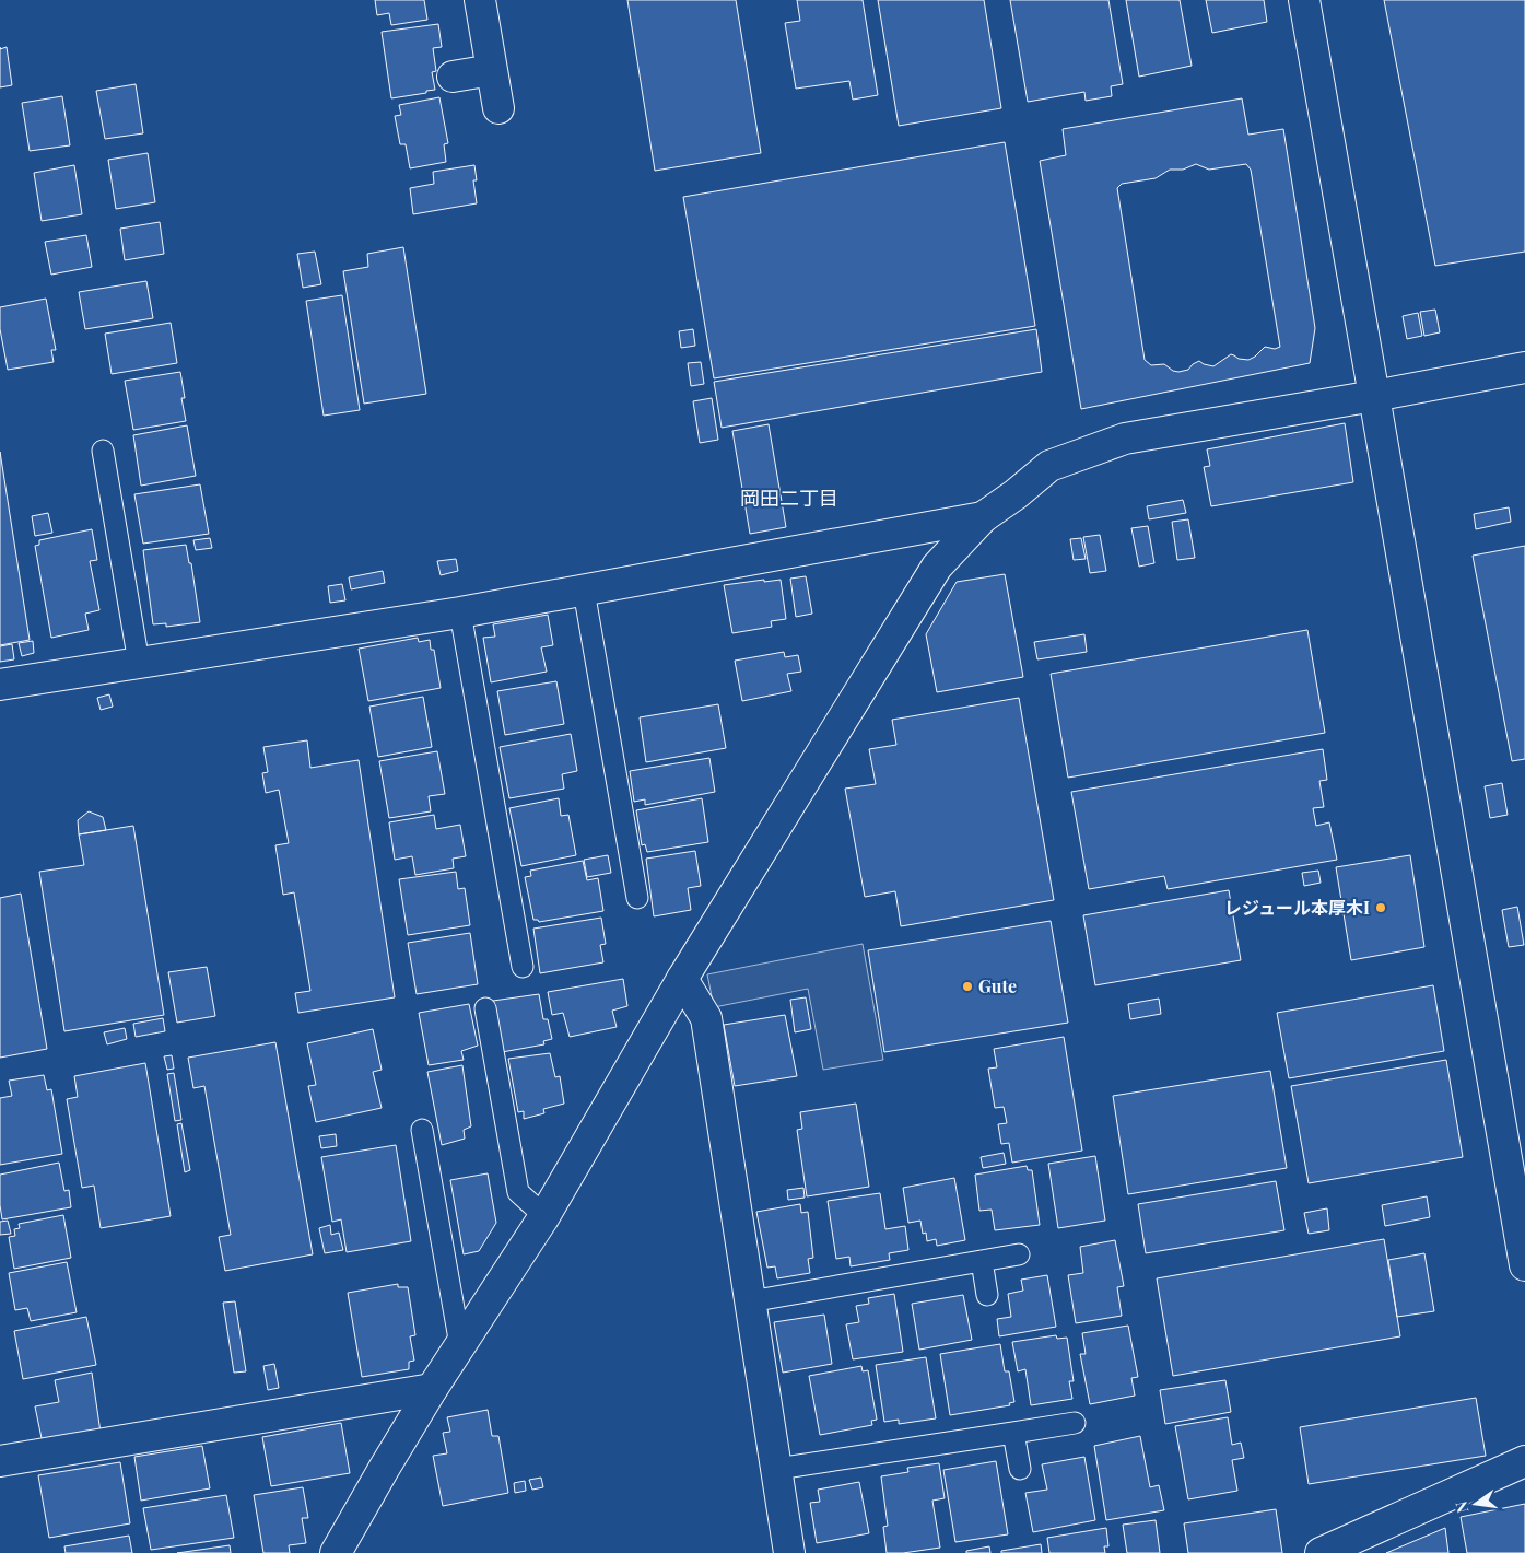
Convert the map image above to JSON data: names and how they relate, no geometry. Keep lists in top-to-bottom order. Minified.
{"districts":["岡田二丁目"],"places":["レジュール本厚木I","Gute"],"north":"left"}
